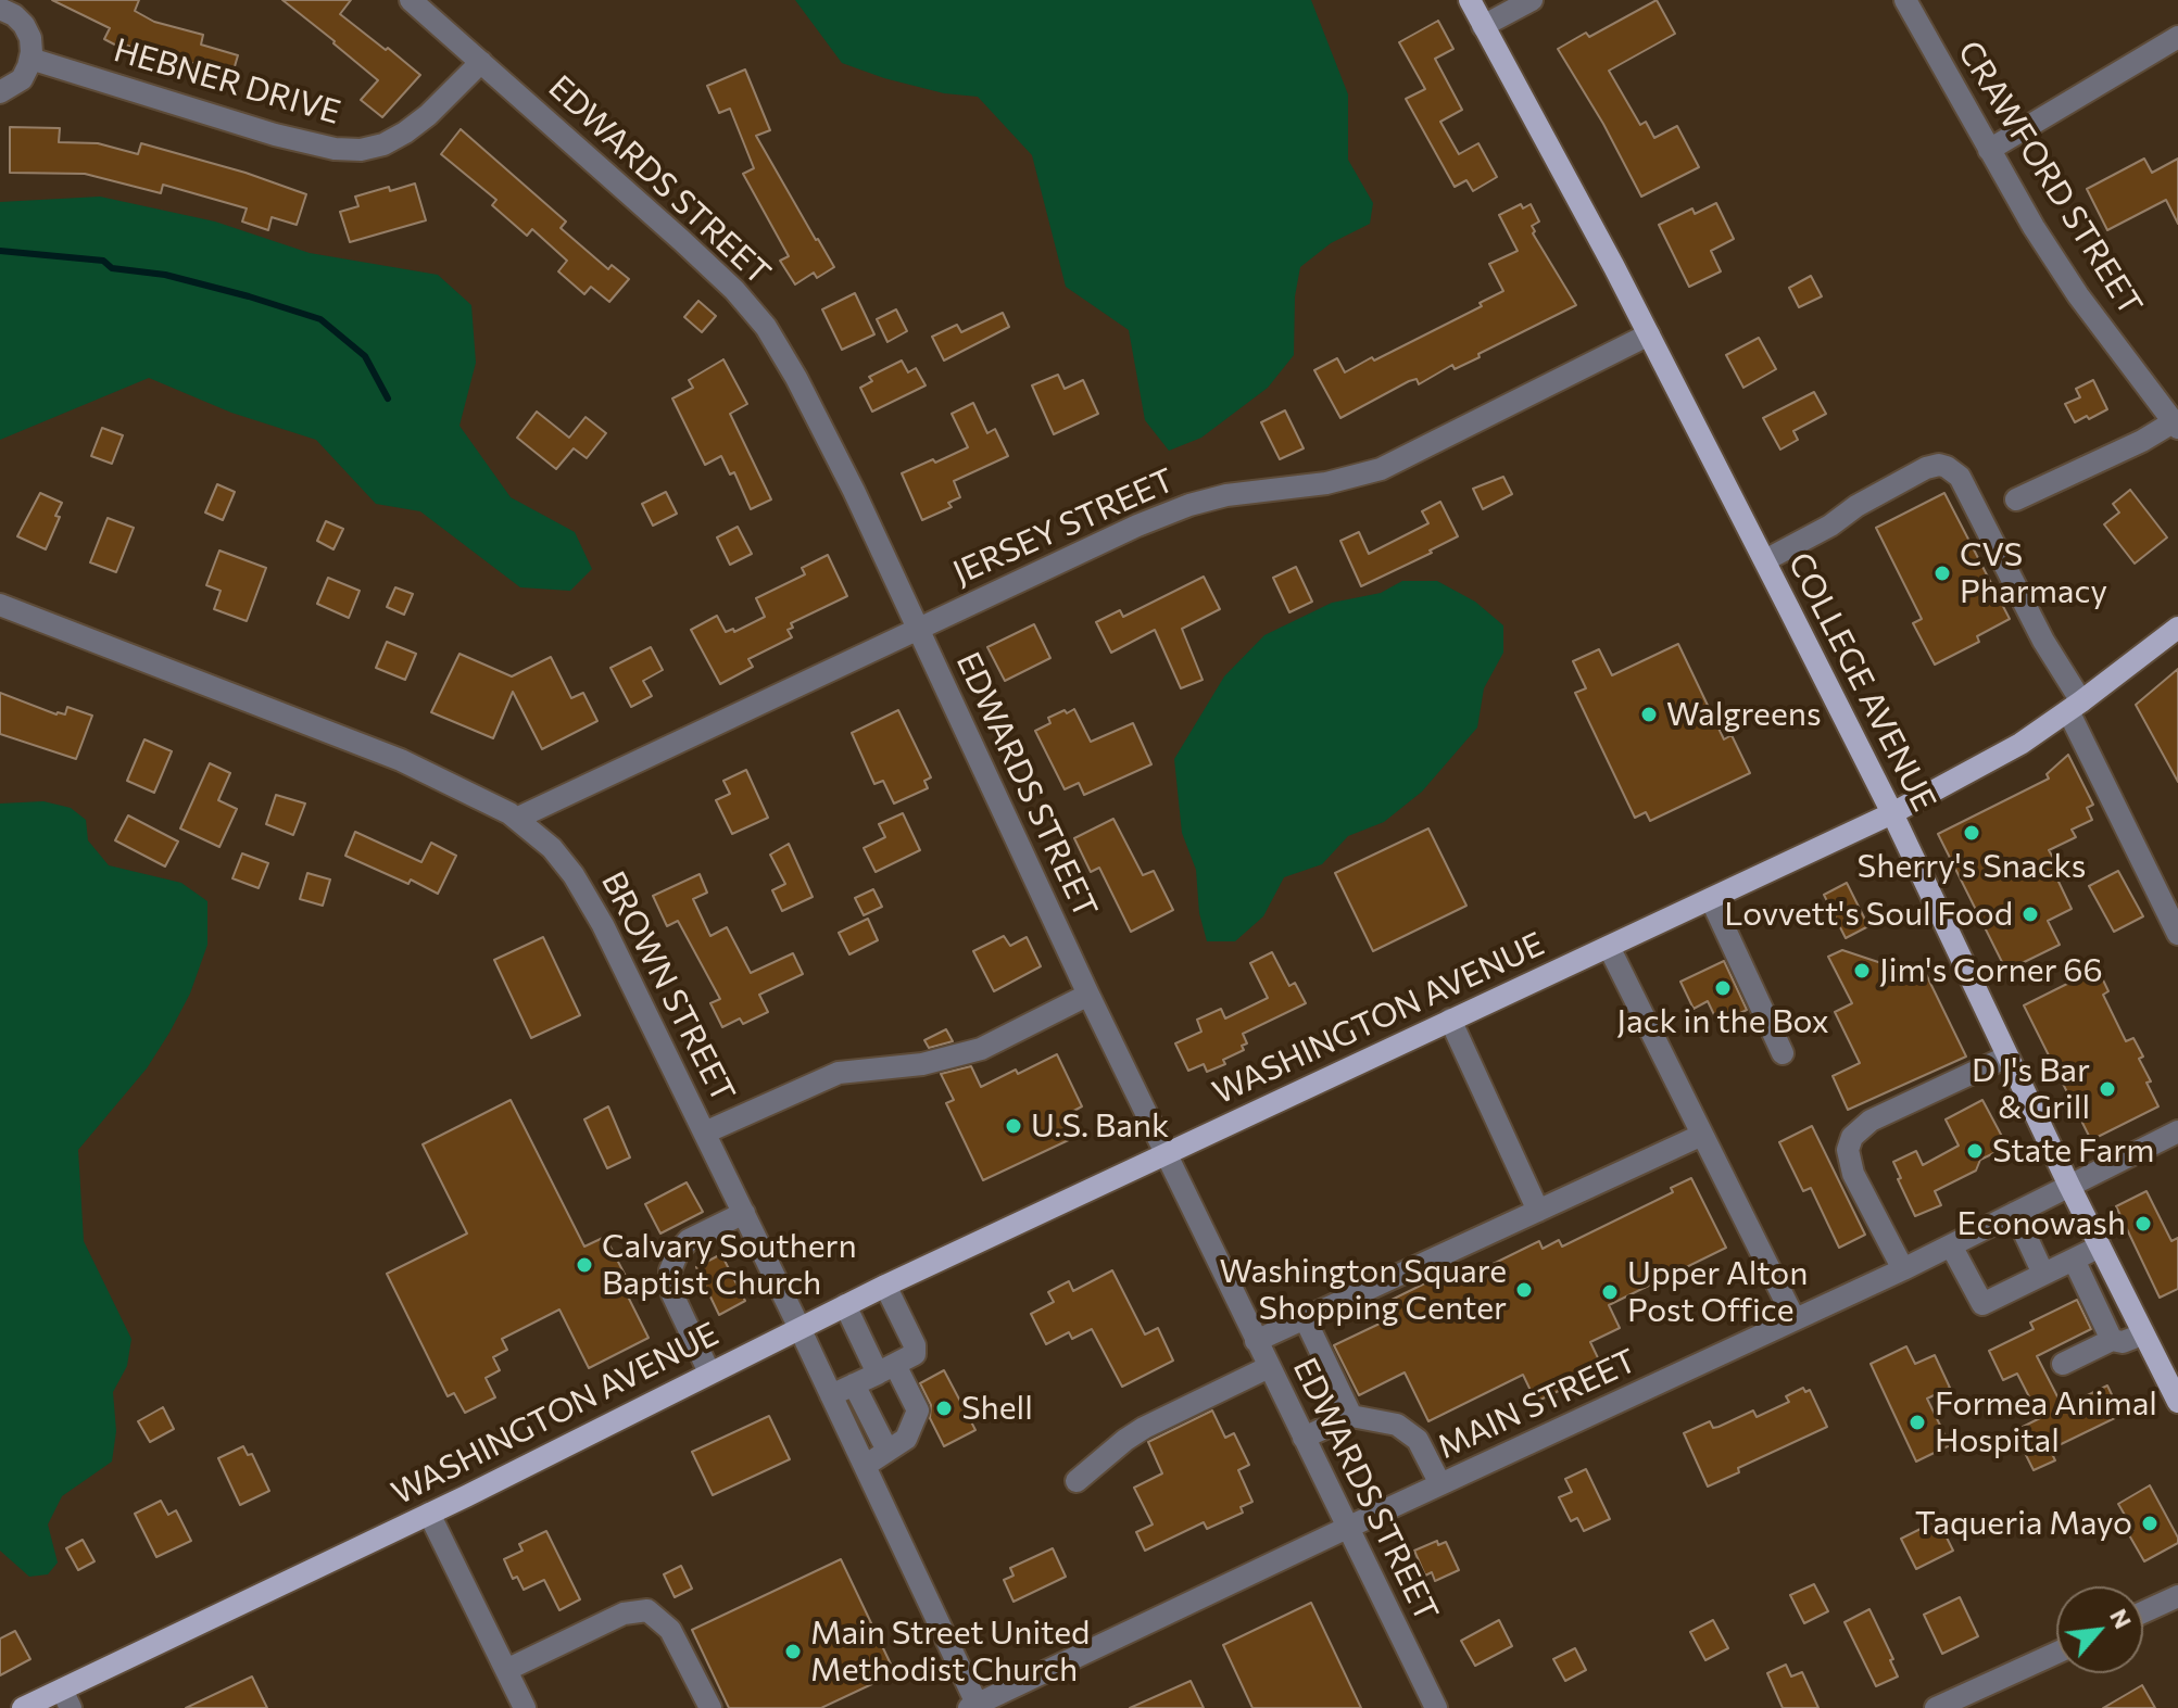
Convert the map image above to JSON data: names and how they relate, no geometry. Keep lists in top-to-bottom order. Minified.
{"streets":{"main road":["COLLEGE AVENUE","WASHINGTON AVENUE"],"street":["HEBNER DRIVE","CRAWFORD STREET","EDWARDS STREET","JERSEY STREET","BROWN STREET","MAIN STREET"]},"crossings":[["HEBNER DRIVE","EDWARDS STREET"],["EDWARDS STREET","JERSEY STREET"],["EDWARDS STREET","WASHINGTON AVENUE"],["EDWARDS STREET","MAIN STREET"],["JERSEY STREET","COLLEGE AVENUE"],["JERSEY STREET","BROWN STREET"],["COLLEGE AVENUE","WASHINGTON AVENUE"],["COLLEGE AVENUE","MAIN STREET"],["BROWN STREET","WASHINGTON AVENUE"],["BROWN STREET","MAIN STREET"]],"places":["CVS Pharmacy","Walgreens","Sherry's Snacks","Lovvett's Soul Food","Jim's Corner 66","Jack in the Box","D J's Bar & Grill","U.S. Bank","State Farm","Econowash","Calvary Southern Baptist Church","Washington Square Shopping Center","Upper Alton Post Office","Shell","Formea Animal Hospital","Taqueria Mayo","Main Street United Methodist Church"],"north":"top right"}
